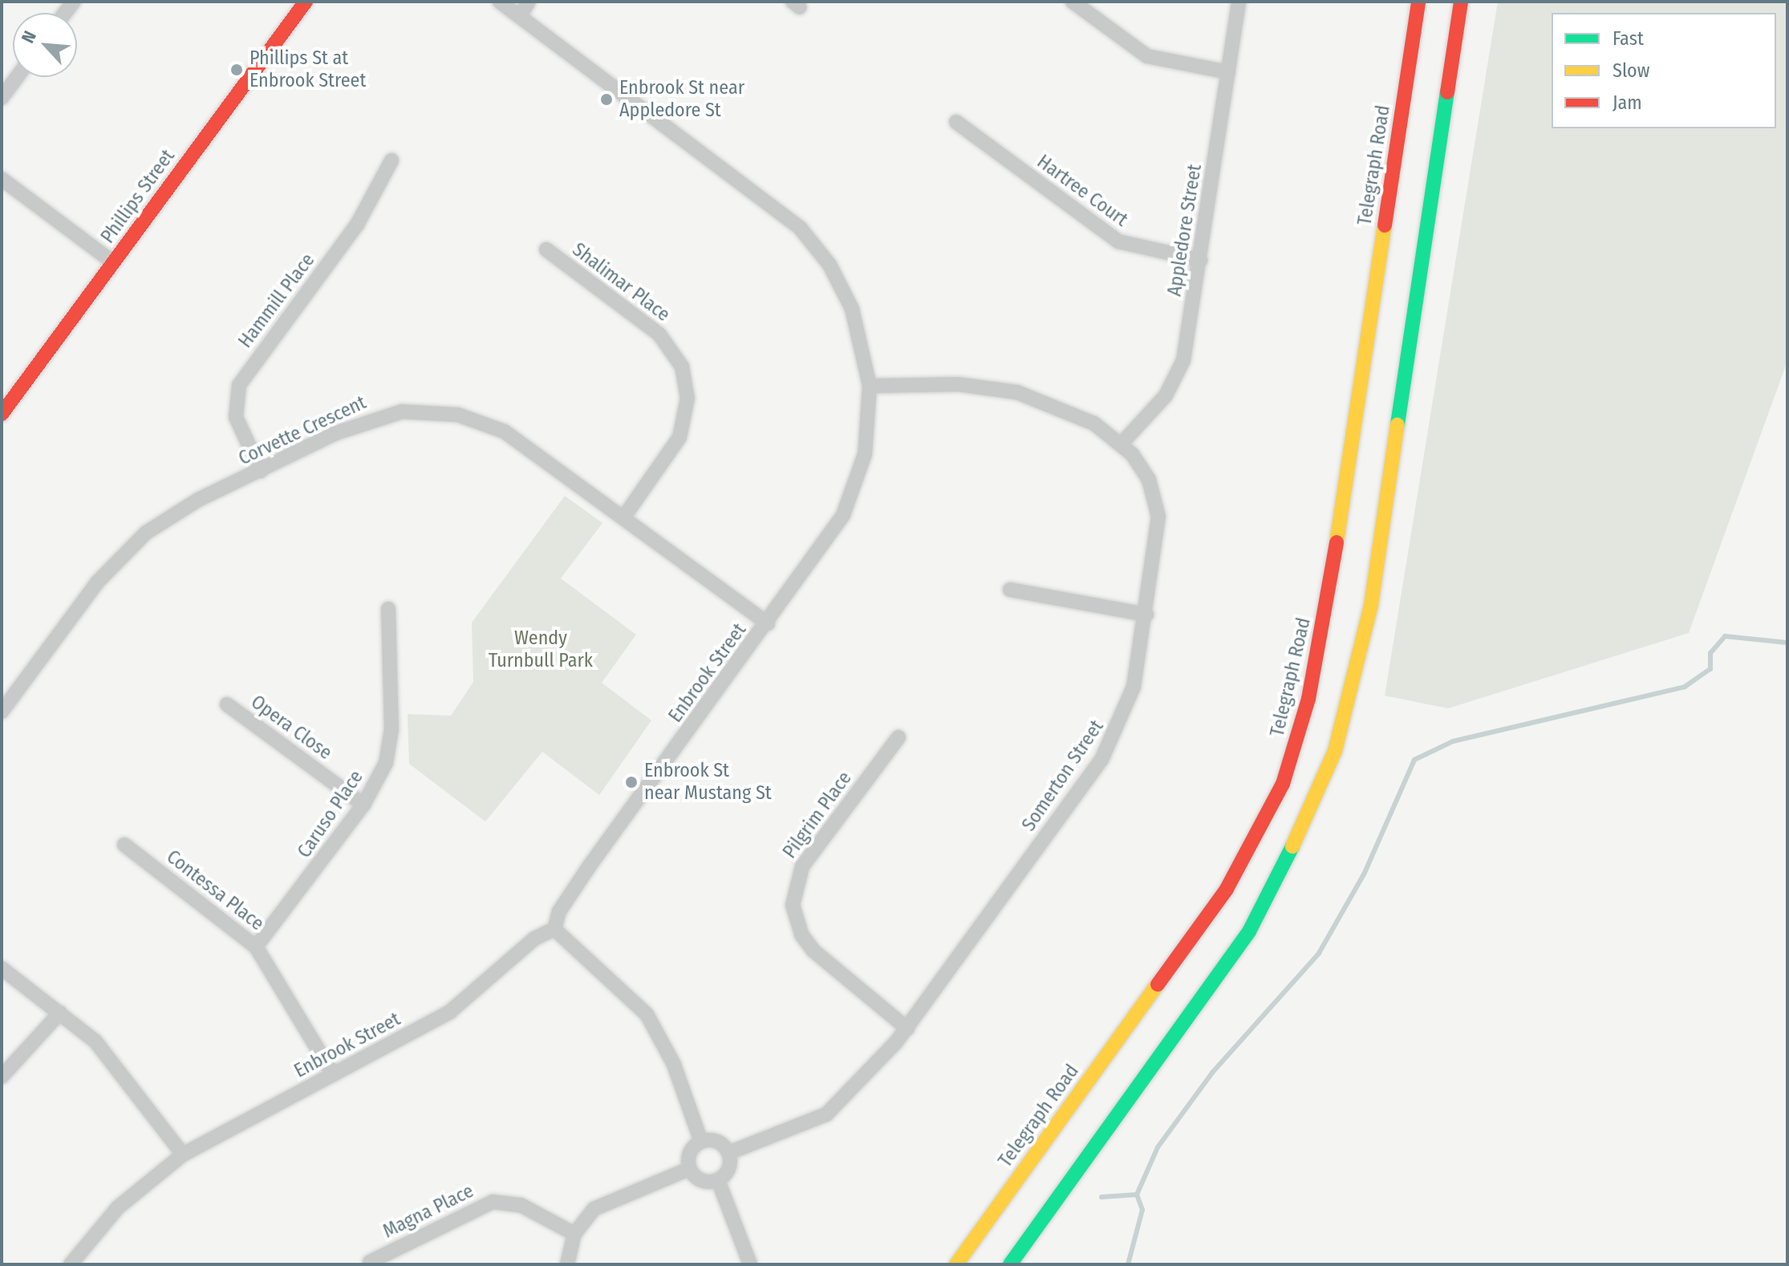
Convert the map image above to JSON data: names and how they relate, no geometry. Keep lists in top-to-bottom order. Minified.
{"streets":{"main road":["Telegraph Road","Phillips Street"],"street":["Hartree Court","Appledore Street","Shalimar Place","Hammill Place","Corvette Crescent","Enbrook Street","Opera Close","Somerton Street","Caruso Place","Pilgrim Place","Contessa Place","Magna Place"]},"crossings":[["Hartree Court","Appledore Street"],["Appledore Street","Somerton Street"],["Shalimar Place","Corvette Crescent"],["Hammill Place","Corvette Crescent"],["Corvette Crescent","Enbrook Street"],["Enbrook Street","Somerton Street"],["Enbrook Street","Contessa Place"],["Opera Close","Caruso Place"],["Somerton Street","Pilgrim Place"],["Caruso Place","Contessa Place"]],"parks":["Wendy Turnbull Park"],"places":["Phillips St at Enbrook Street","Enbrook St near Appledore St","Enbrook St near Mustang St"],"legend":["Fast","Slow","Jam"],"north":"top left"}
